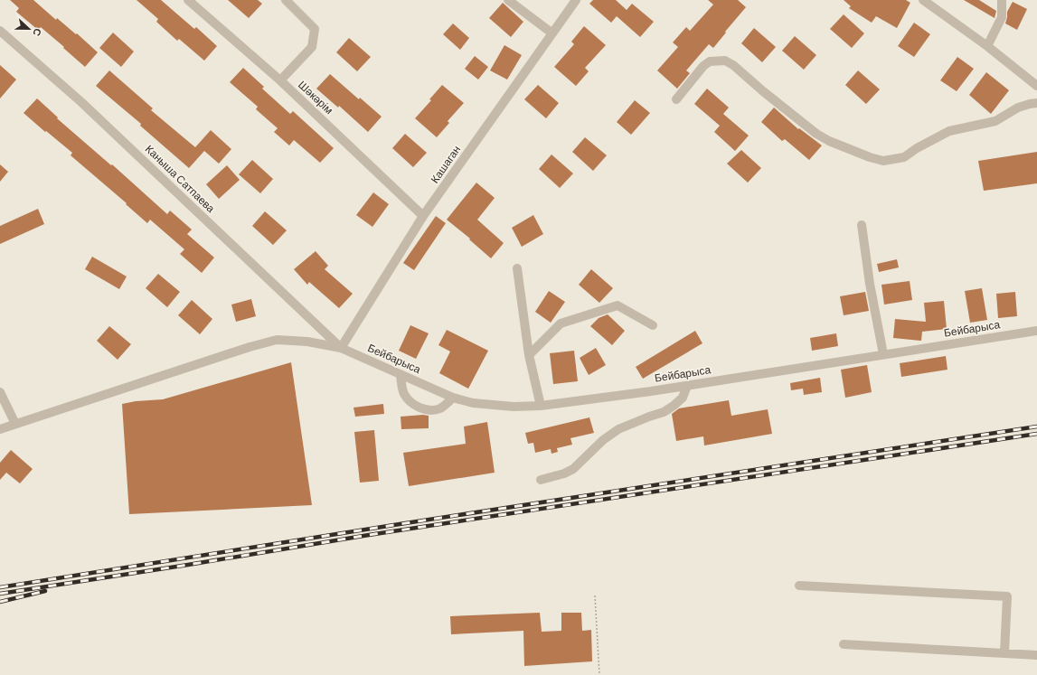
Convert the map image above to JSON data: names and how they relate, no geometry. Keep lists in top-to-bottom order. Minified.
{"streets":{"street":["Шәкәрім","Кашаган","Каныша Сатпаева","Бейбарыса"]},"crossings":[["Шәкәрім","Кашаган"],["Кашаган","Каныша Сатпаева"],["Кашаган","Бейбарыса"],["Каныша Сатпаева","Бейбарыса"]],"north":"right"}
